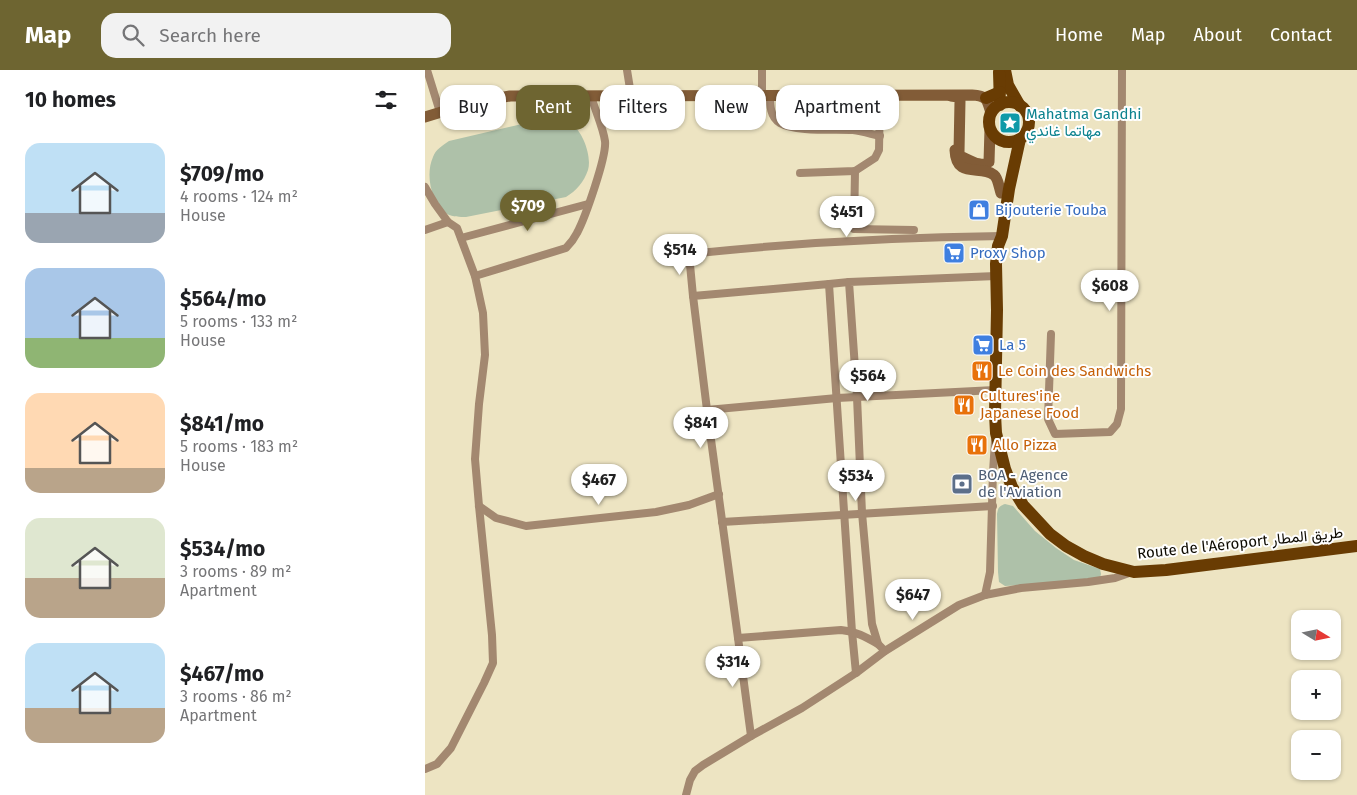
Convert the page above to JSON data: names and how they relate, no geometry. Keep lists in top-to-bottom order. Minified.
{"streets":{"main road":["Route de l'Aéroport طريق المطار"]},"places":{"place":["Mahatma Gandhi مهاتما غاندي"],"shop":["Bijouterie Touba"],"supermarket":["Proxy Shop","La 5"],"restaurant":["Le Coin des Sandwichs","Cultures'ine Japanese Food","Allo Pizza"],"bank":["BOA - Agence de l'Aviation"]},"north":"right","page":{"header":"Map","search":"Search here","nav":["Home","Map","About","Contact"],"heading":"10 homes","chip":["Buy","Rent","Filters","New","Apartment"],"list":[{"name":"$709/mo","note":"4 rooms · 124 m² · House"},{"name":"$564/mo","note":"5 rooms · 133 m² · House"},{"name":"$841/mo","note":"5 rooms · 183 m² · House"},{"name":"$534/mo","note":"3 rooms · 89 m² · Apartment"},{"name":"$467/mo","note":"3 rooms · 86 m² · Apartment"}],"price":["$709","$451","$514","$608","$564","$841","$534","$467","$647","$314"],"map_buttons":["+","−"]}}
